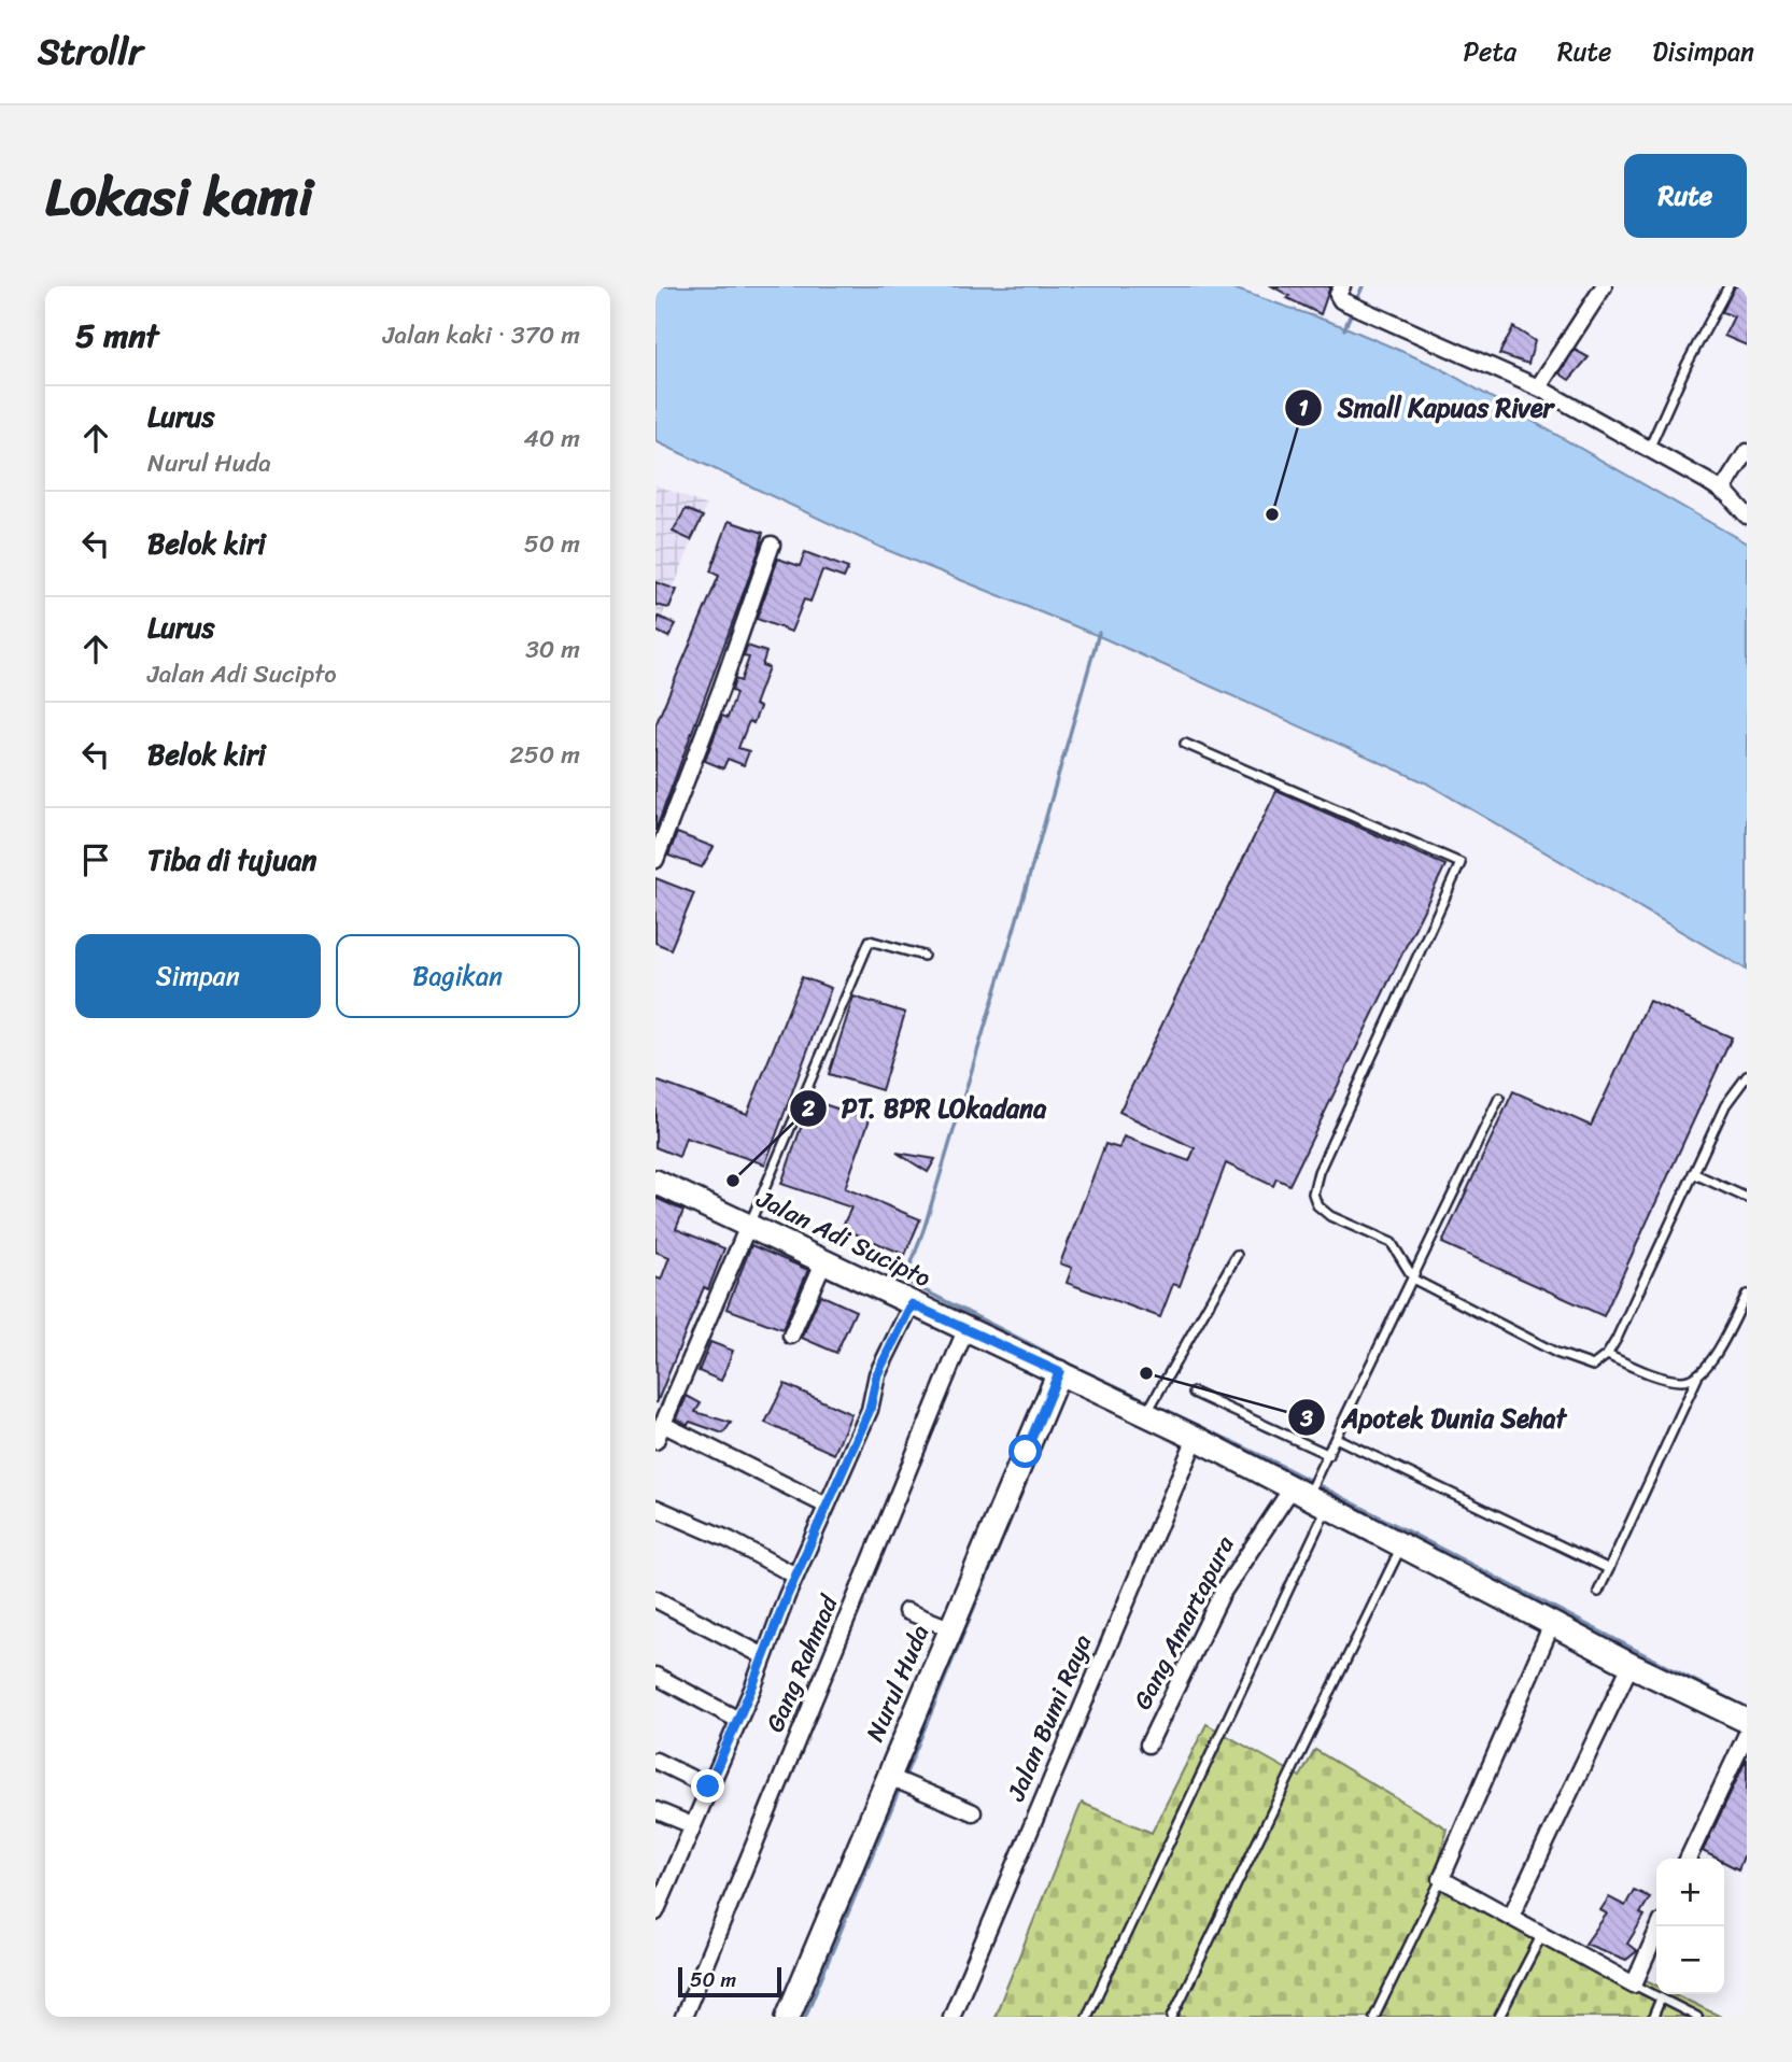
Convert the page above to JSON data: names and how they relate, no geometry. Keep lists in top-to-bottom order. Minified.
{"streets":{"main road":["Jalan Adi Sucipto","Nurul Huda"],"street":["Gang Amartapura","Gang Rahmad","Jalan Bumi Raya"]},"crossings":[["Jalan Adi Sucipto","Gang Amartapura"],["Jalan Adi Sucipto","Gang Rahmad"],["Jalan Adi Sucipto","Nurul Huda"],["Jalan Adi Sucipto","Jalan Bumi Raya"]],"places":["Small Kapuas River","PT. BPR LOkadana","Apotek Dunia Sehat"],"scale_bar":"50 m","page":{"header":"Strollr","nav":["Peta","Rute","Disimpan"],"title":"Lokasi kami","buttons":["Rute",["Simpan","Bagikan"]],"heading":["5 mnt","Jalan kaki · 370 m"],"list":[["Lurus","Nurul Huda","40 m"],["Belok kiri","50 m"],["Lurus","Jalan Adi Sucipto","30 m"],["Belok kiri","250 m"],"Tiba di tujuan"],"map_buttons":["+","−"],"scale":"50 m"}}
